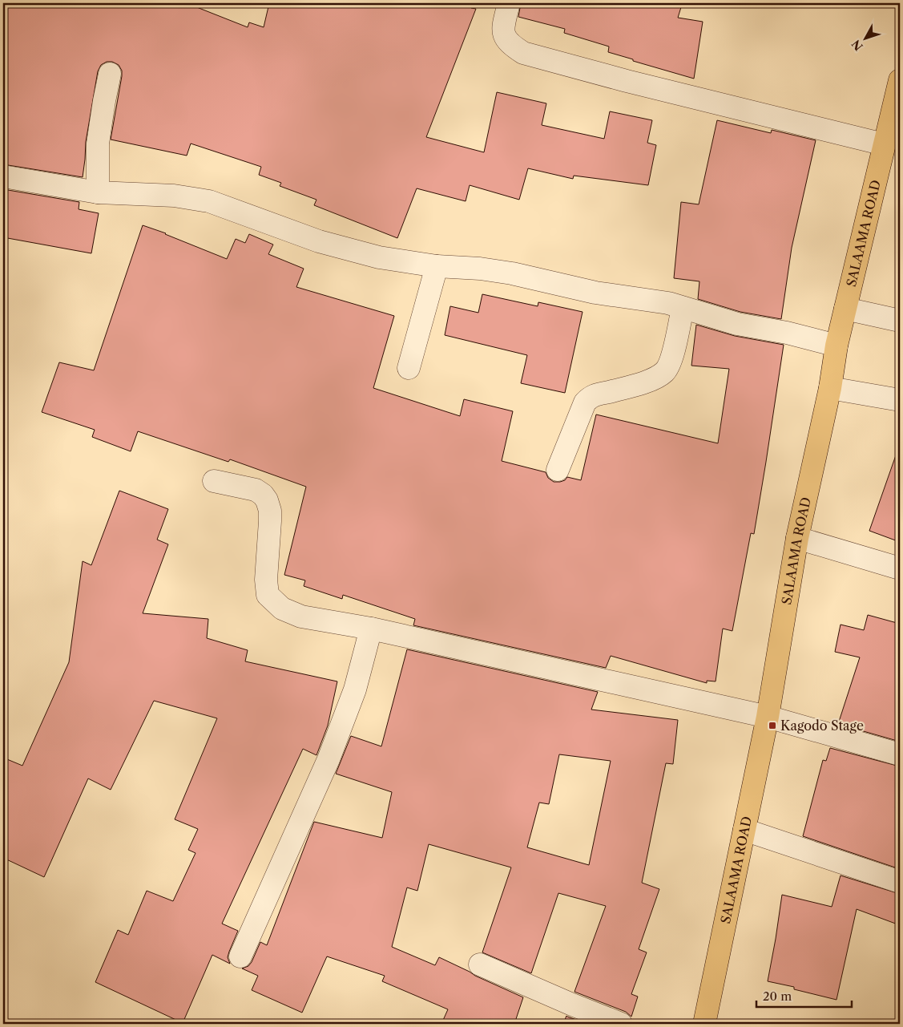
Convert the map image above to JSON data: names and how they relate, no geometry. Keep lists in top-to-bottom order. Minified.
{"streets":{"main road":["SALAAMA ROAD"]},"places":{"transit":["Kagodo Stage"]},"scale_bar":"20 m","north":"bottom left"}
